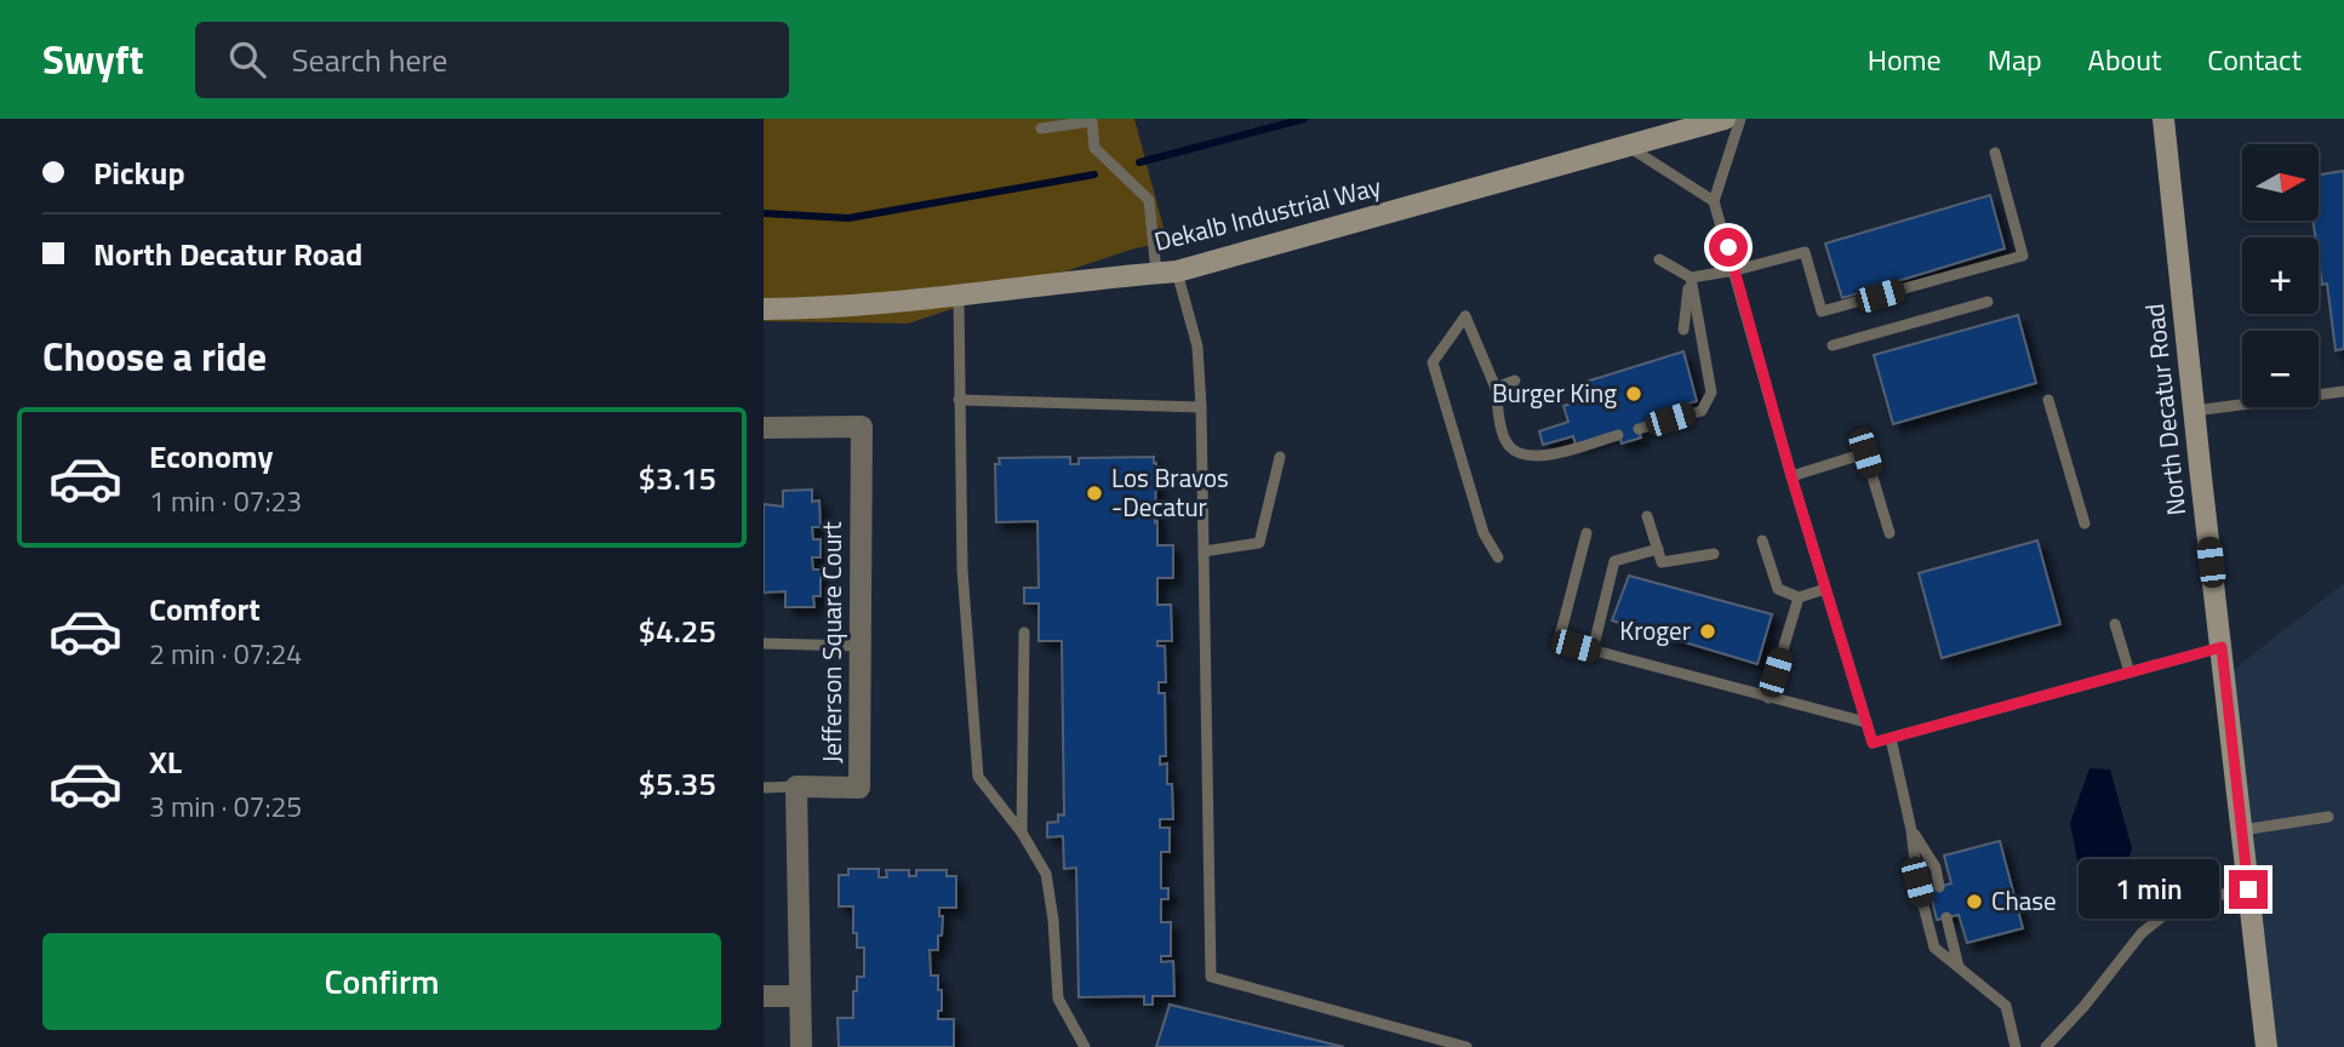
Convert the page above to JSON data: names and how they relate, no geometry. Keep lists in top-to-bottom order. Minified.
{"streets":{"main road":["Dekalb Industrial Way","North Decatur Road"],"street":["Jefferson Square Court"]},"places":["Burger King","Los Bravos -Decatur","Kroger","Chase"],"north":"right","page":{"header":"Swyft","search":"Search here","nav":["Home","Map","About","Contact"],"banner":["Pickup","North Decatur Road"],"map_buttons":["+","−"],"heading":"Choose a ride","list":[{"name":"Economy","note":"1 min · 07:23","value":"$3.15"},{"name":"Comfort","note":"2 min · 07:24","value":"$4.25"},{"name":"XL","note":"3 min · 07:25","value":"$5.35"}],"bubble":"1 min","buttons":"Confirm"}}
